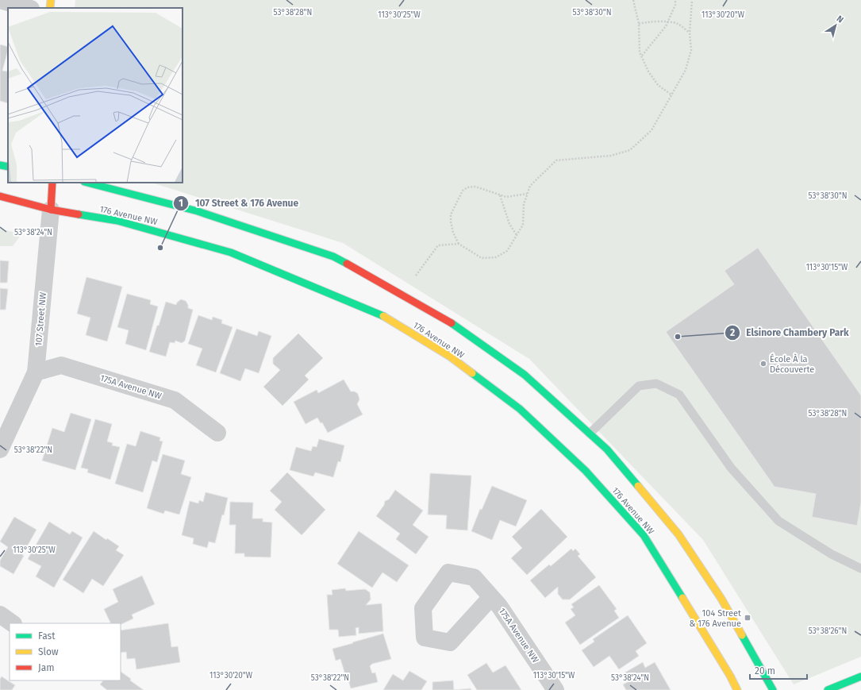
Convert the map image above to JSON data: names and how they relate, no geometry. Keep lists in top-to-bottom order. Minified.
{"streets":{"street":["176 Avenue NW","107 Street NW","175A Avenue NW"]},"crossings":[["176 Avenue NW","107 Street NW"],["107 Street NW","175A Avenue NW"]],"places":{"other":["107 Street & 176 Avenue","Elsinore Chambery Park","École À la Découverte"],"transit":["104 Street & 176 Avenue"]},"legend":["Fast","Slow","Jam"],"scale_bar":"20 m","north":"top right","coordinates":["53°38'28\"N","53°38'30\"N","113°30'25\"W","113°30'20\"W","53°38'24\"N","113°30'15\"W","53°38'22\"N","53°38'26\"N"]}
